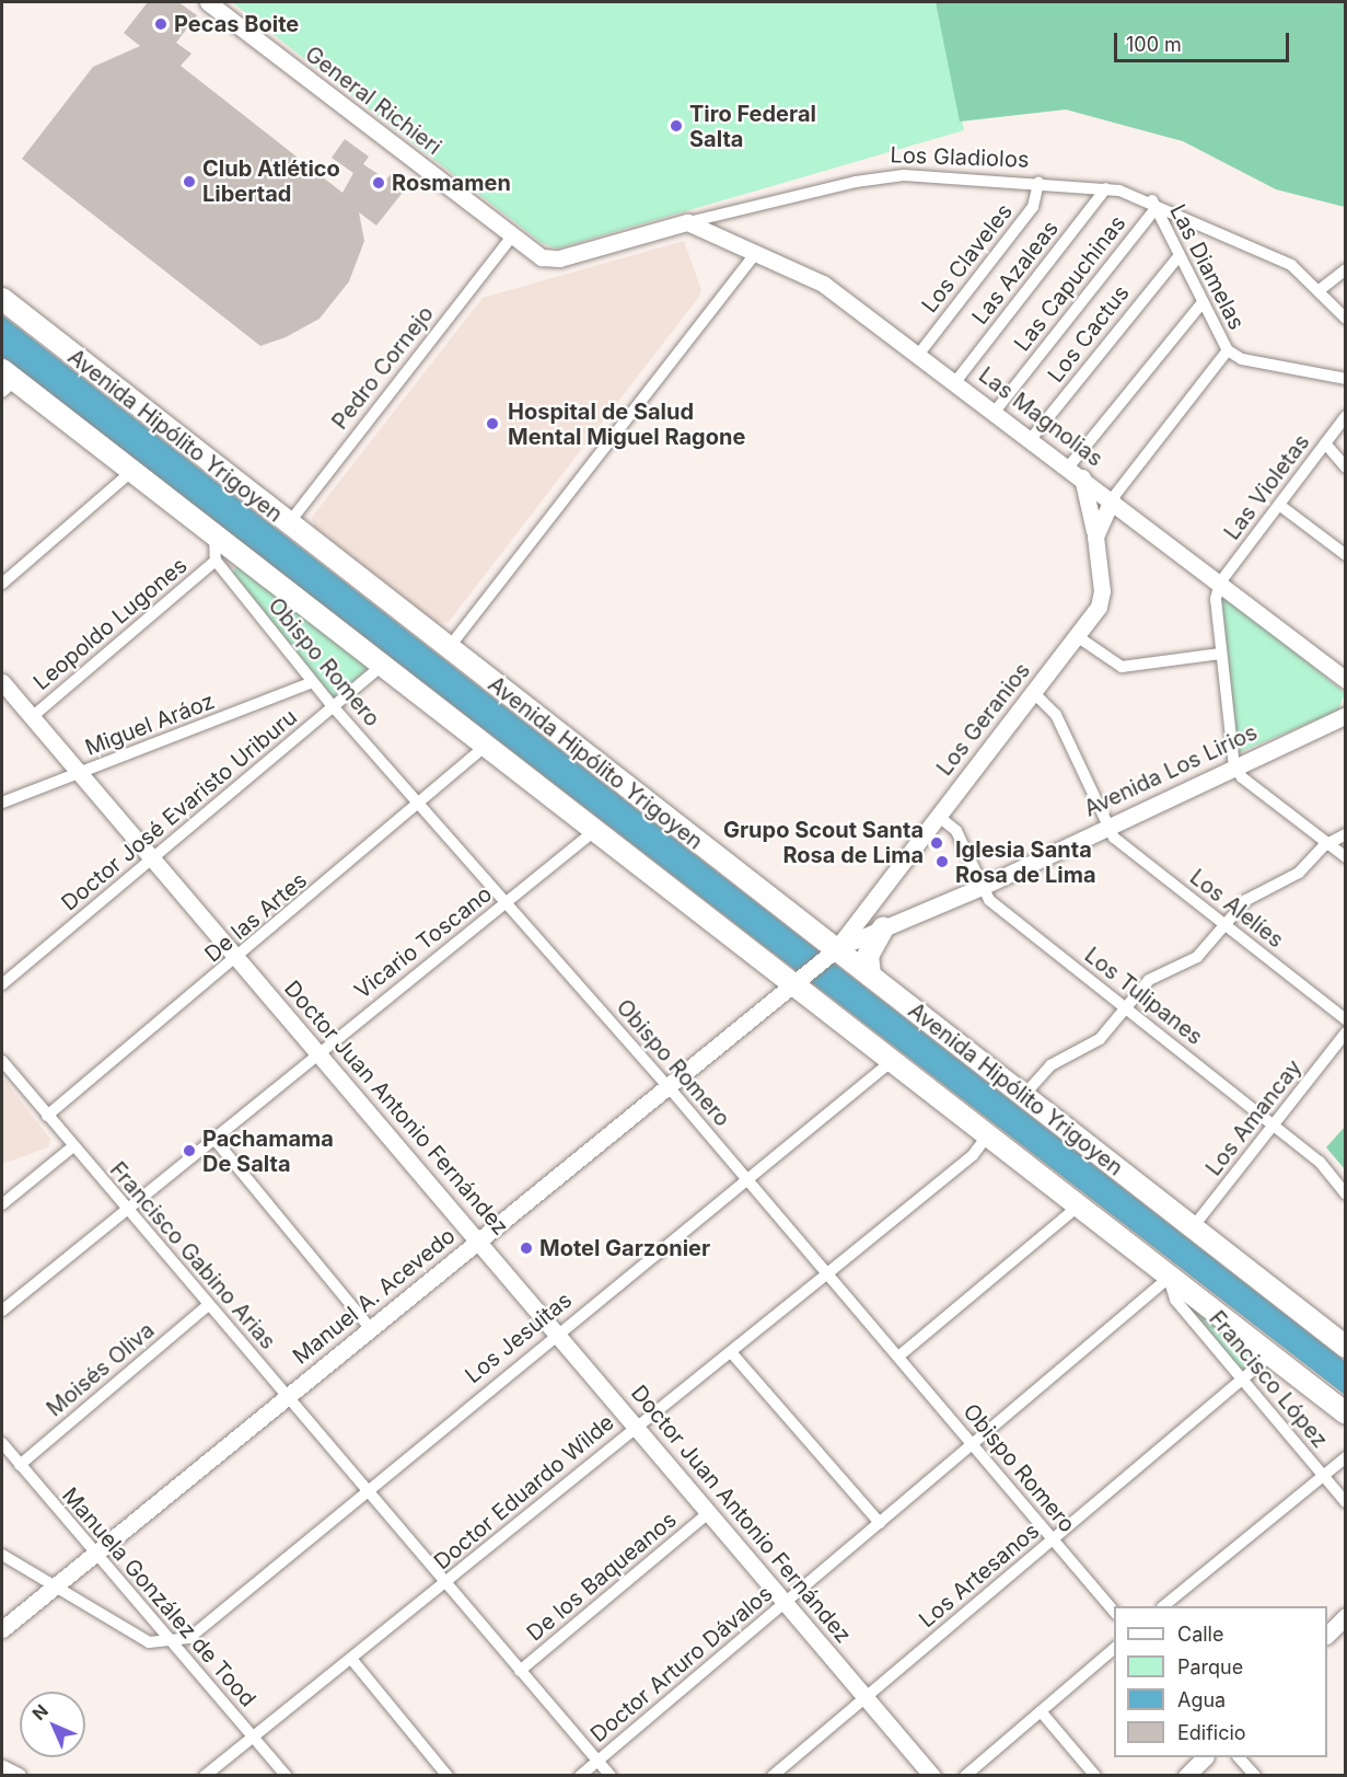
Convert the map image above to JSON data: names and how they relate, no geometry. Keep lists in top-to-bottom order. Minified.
{"streets":{"highway":["Avenida Hipólito Yrigoyen"],"street":["General Richieri","Los Gladiolos","Los Claveles","Las Diamelas","Las Azaleas","Las Capuchinas","Los Cactus","Pedro Cornejo","Las Magnolias","Las Violetas","Leopoldo Lugones","Obispo Romero","Los Geranios","Miguel Aráoz","Avenida Los Lirios","Doctor José Evaristo Uriburu","Los Alelíes","De las Artes","Vicario Toscano","Los Tulipanes","Doctor Juan Antonio Fernández","Los Amancay","Francisco Gabino Arias","Manuel A. Acevedo","Los Jesuitas","Moisés Oliva","Francisco López","Doctor Eduardo Wilde","Los Artesanos","De los Baqueanos","Manuela González de Tood","Doctor Arturo Dávalos"]},"crossings":[["General Richieri","Los Gladiolos"],["General Richieri","Pedro Cornejo"],["Los Gladiolos","Los Claveles"],["Los Gladiolos","Las Diamelas"],["Los Gladiolos","Las Azaleas"],["Los Gladiolos","Las Capuchinas"],["Los Gladiolos","Pedro Cornejo"],["Los Gladiolos","Las Magnolias"],["Los Claveles","Las Magnolias"],["Las Diamelas","Las Capuchinas"],["Las Diamelas","Los Cactus"],["Las Azaleas","Las Magnolias"],["Las Capuchinas","Las Magnolias"],["Los Cactus","Las Magnolias"],["Pedro Cornejo","Avenida Hipólito Yrigoyen"],["Las Magnolias","Las Violetas"],["Las Magnolias","Los Geranios"],["Avenida Hipólito Yrigoyen","Los Geranios"],["Avenida Hipólito Yrigoyen","Avenida Los Lirios"],["Avenida Hipólito Yrigoyen","Los Amancay"],["Avenida Hipólito Yrigoyen","Manuel A. Acevedo"],["Leopoldo Lugones","Obispo Romero"],["Leopoldo Lugones","Doctor Juan Antonio Fernández"],["Obispo Romero","Miguel Aráoz"],["Obispo Romero","Doctor José Evaristo Uriburu"],["Obispo Romero","De las Artes"],["Obispo Romero","Vicario Toscano"],["Obispo Romero","Manuel A. Acevedo"],["Obispo Romero","Los Jesuitas"],["Obispo Romero","Doctor Eduardo Wilde"],["Obispo Romero","Los Artesanos"],["Obispo Romero","Doctor Arturo Dávalos"],["Los Geranios","Avenida Los Lirios"],["Los Geranios","Los Alelíes"],["Los Geranios","Los Tulipanes"],["Los Geranios","Manuel A. Acevedo"],["Miguel Aráoz","Doctor Juan Antonio Fernández"],["Avenida Los Lirios","Los Alelíes"],["Avenida Los Lirios","Los Tulipanes"],["Avenida Los Lirios","Manuel A. Acevedo"],["Doctor José Evaristo Uriburu","Doctor Juan Antonio Fernández"],["De las Artes","Doctor Juan Antonio Fernández"],["De las Artes","Francisco Gabino Arias"],["Vicario Toscano","Doctor Juan Antonio Fernández"],["Vicario Toscano","Francisco Gabino Arias"],["Los Tulipanes","Los Amancay"],["Doctor Juan Antonio Fernández","Manuel A. Acevedo"],["Doctor Juan Antonio Fernández","Los Jesuitas"],["Doctor Juan Antonio Fernández","Doctor Eduardo Wilde"],["Doctor Juan Antonio Fernández","Los Artesanos"],["Doctor Juan Antonio Fernández","De los Baqueanos"],["Doctor Juan Antonio Fernández","Doctor Arturo Dávalos"],["Francisco Gabino Arias","Manuel A. Acevedo"],["Francisco Gabino Arias","Los Jesuitas"],["Francisco Gabino Arias","Moisés Oliva"],["Francisco Gabino Arias","Doctor Eduardo Wilde"],["Francisco Gabino Arias","De los Baqueanos"],["Francisco Gabino Arias","Doctor Arturo Dávalos"],["Manuel A. Acevedo","Manuela González de Tood"],["Los Jesuitas","Manuela González de Tood"],["Moisés Oliva","Manuela González de Tood"],["Francisco López","Los Artesanos"],["Francisco López","Doctor Arturo Dávalos"],["Doctor Eduardo Wilde","Manuela González de Tood"]],"places":["Pecas Boite","Tiro Federal Salta","Club Atlético Libertad","Rosmamen","Hospital de Salud Mental Miguel Ragone","Grupo Scout Santa Rosa de Lima","Iglesia Santa Rosa de Lima","Pachamama De Salta","Motel Garzonier"],"legend":["Calle","Parque","Agua","Edificio"],"scale_bar":"100 m","north":"top left"}
